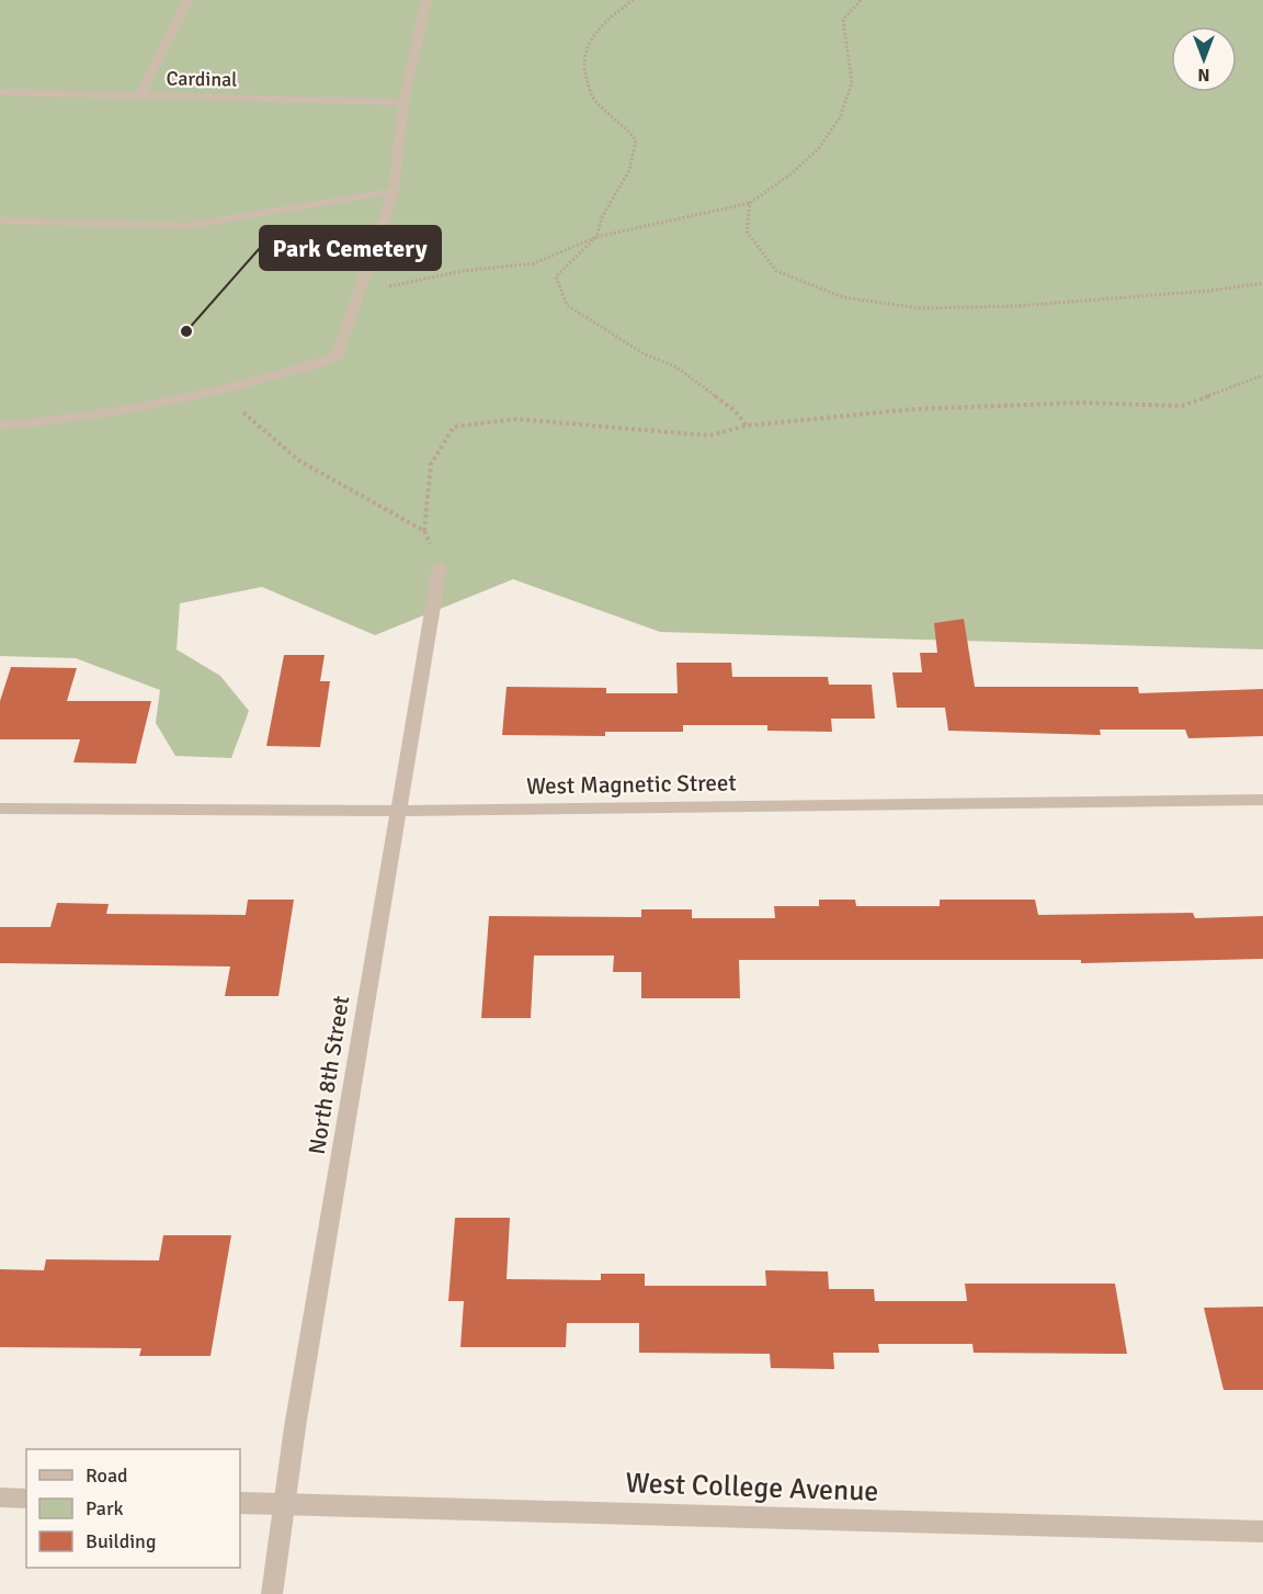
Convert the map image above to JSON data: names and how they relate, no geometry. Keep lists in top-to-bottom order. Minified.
{"streets":{"street":["Cardinal","West Magnetic Street","North 8th Street","West College Avenue"]},"crossings":[["West Magnetic Street","North 8th Street"],["North 8th Street","West College Avenue"]],"places":["Park Cemetery"],"legend":["Road","Park","Building"],"north":"bottom"}
